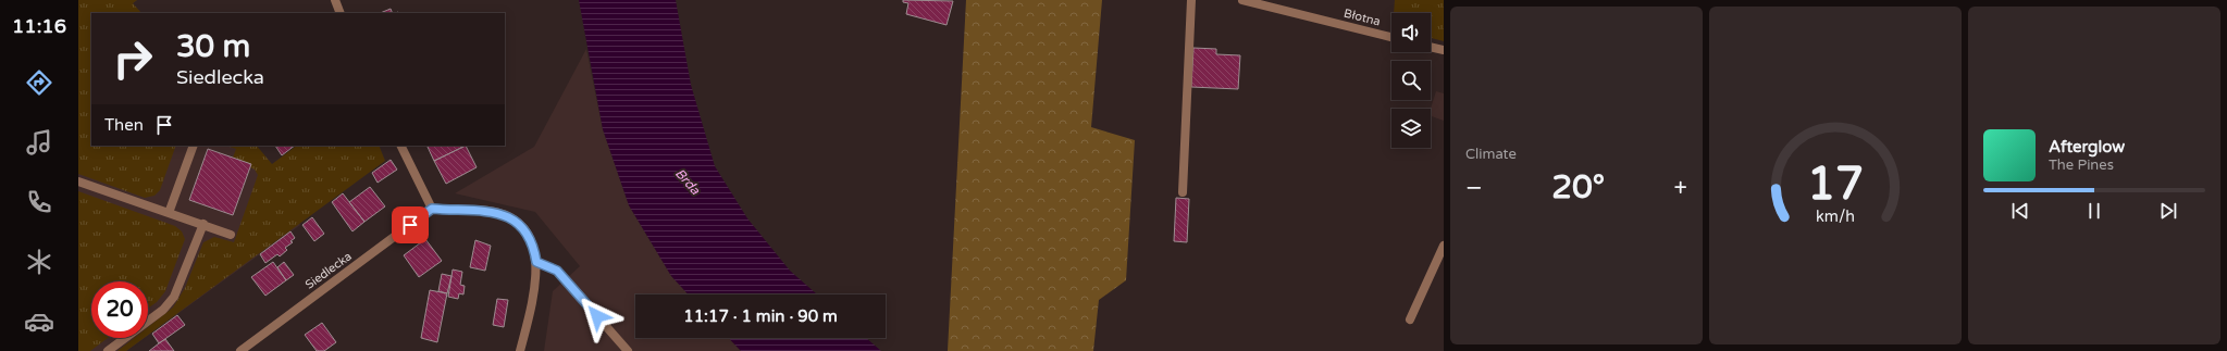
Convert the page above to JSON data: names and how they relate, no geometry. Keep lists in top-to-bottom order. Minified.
{"streets":{"street":["Błotna","Siedlecka"]},"water":["Brda"],"page":{"tabs":"11:16","tile":"Climate","turn":["30 m","Siedlecka"],"then":"Then","song":["Afterglow","The Pines"],"heat":["−","20°","+"],"limit":"20","trip":"11:17 · 1 min · 90 m","gauge":["17","km/h"]}}
